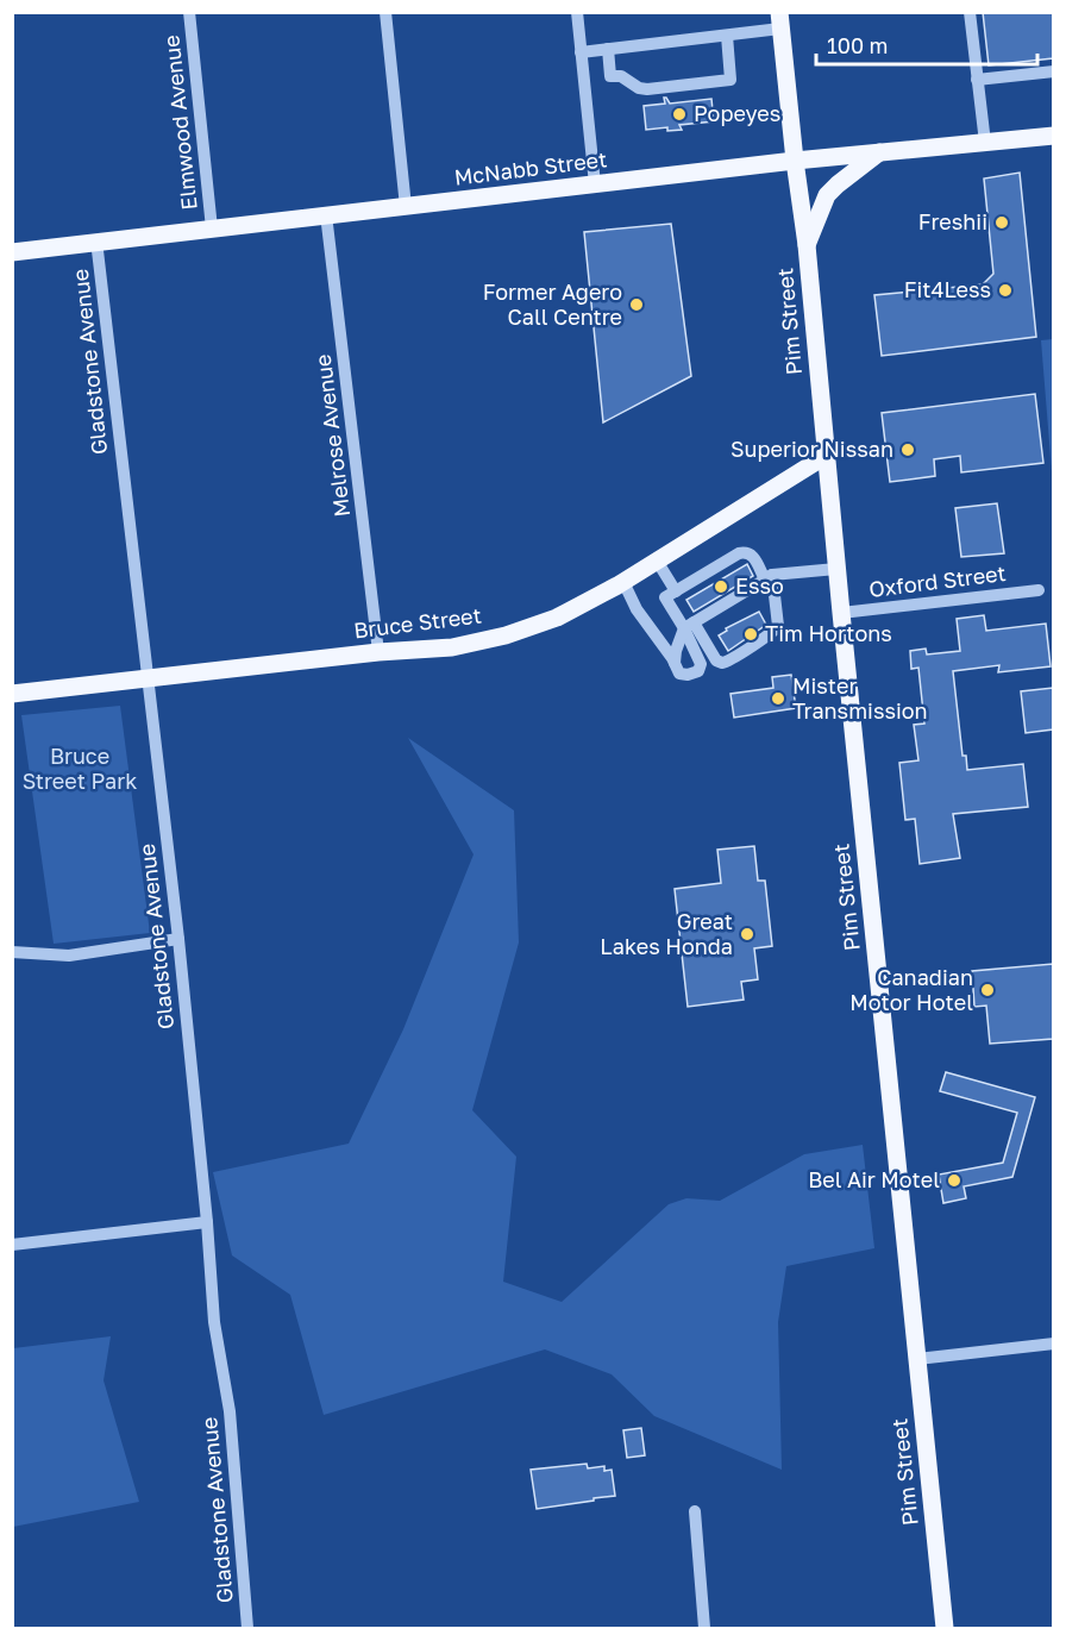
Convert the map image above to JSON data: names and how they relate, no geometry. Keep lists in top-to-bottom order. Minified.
{"streets":{"main road":["McNabb Street","Pim Street","Bruce Street"],"street":["Elmwood Avenue","Gladstone Avenue","Melrose Avenue","Oxford Street"]},"crossings":[["Elmwood Avenue","McNabb Street"],["McNabb Street","Pim Street"],["McNabb Street","Gladstone Avenue"],["McNabb Street","Melrose Avenue"],["Pim Street","Oxford Street"],["Pim Street","Bruce Street"],["Gladstone Avenue","Bruce Street"],["Melrose Avenue","Bruce Street"]],"parks":["Bruce Street Park"],"places":["Popeyes","Freshii","Fit4Less","Former Agero Call Centre","Superior Nissan","Esso","Tim Hortons","Mister Transmission","Great Lakes Honda","Canadian Motor Hotel","Bel Air Motel"],"scale_bar":"100 m"}
